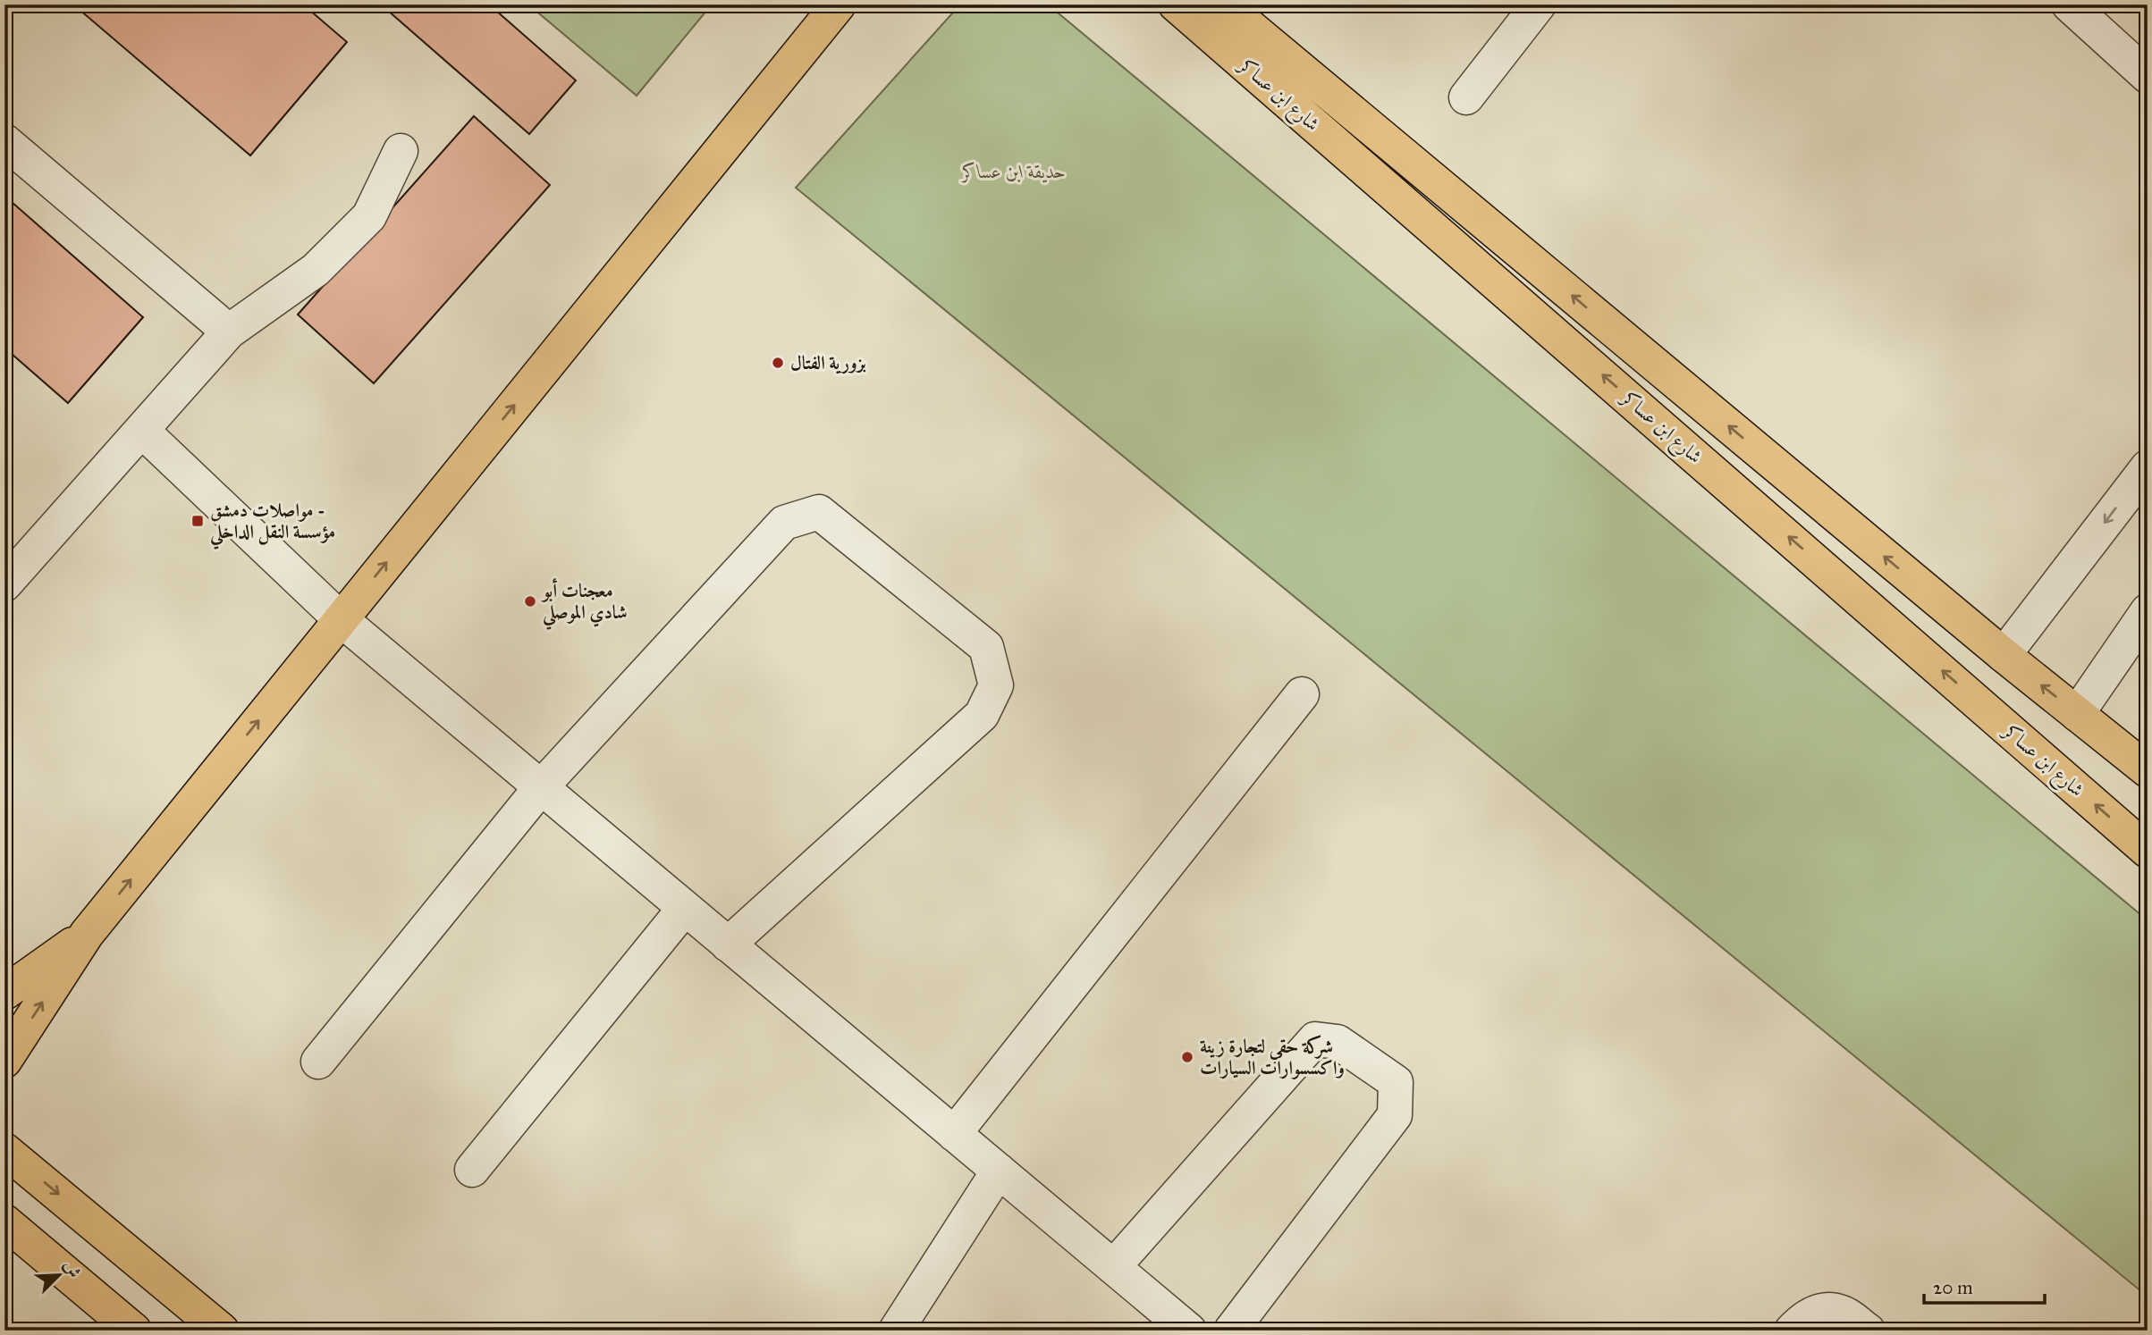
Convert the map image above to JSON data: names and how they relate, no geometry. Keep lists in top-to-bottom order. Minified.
{"streets":{"main road":["شارع ابن عساكر"]},"one_way":["شارع ابن عساكر"],"parks":["حديقة ابن عساكر"],"places":{"other":["بزورية الفتال","معجنات أبو شادي الموصلي","شركة حقي لتجارة زينة واكسسوارات السيارات"],"transit":["مواصلات دمشق - مؤسسة النقل الداخلي"]},"scale_bar":"20 m","north":"top right"}
